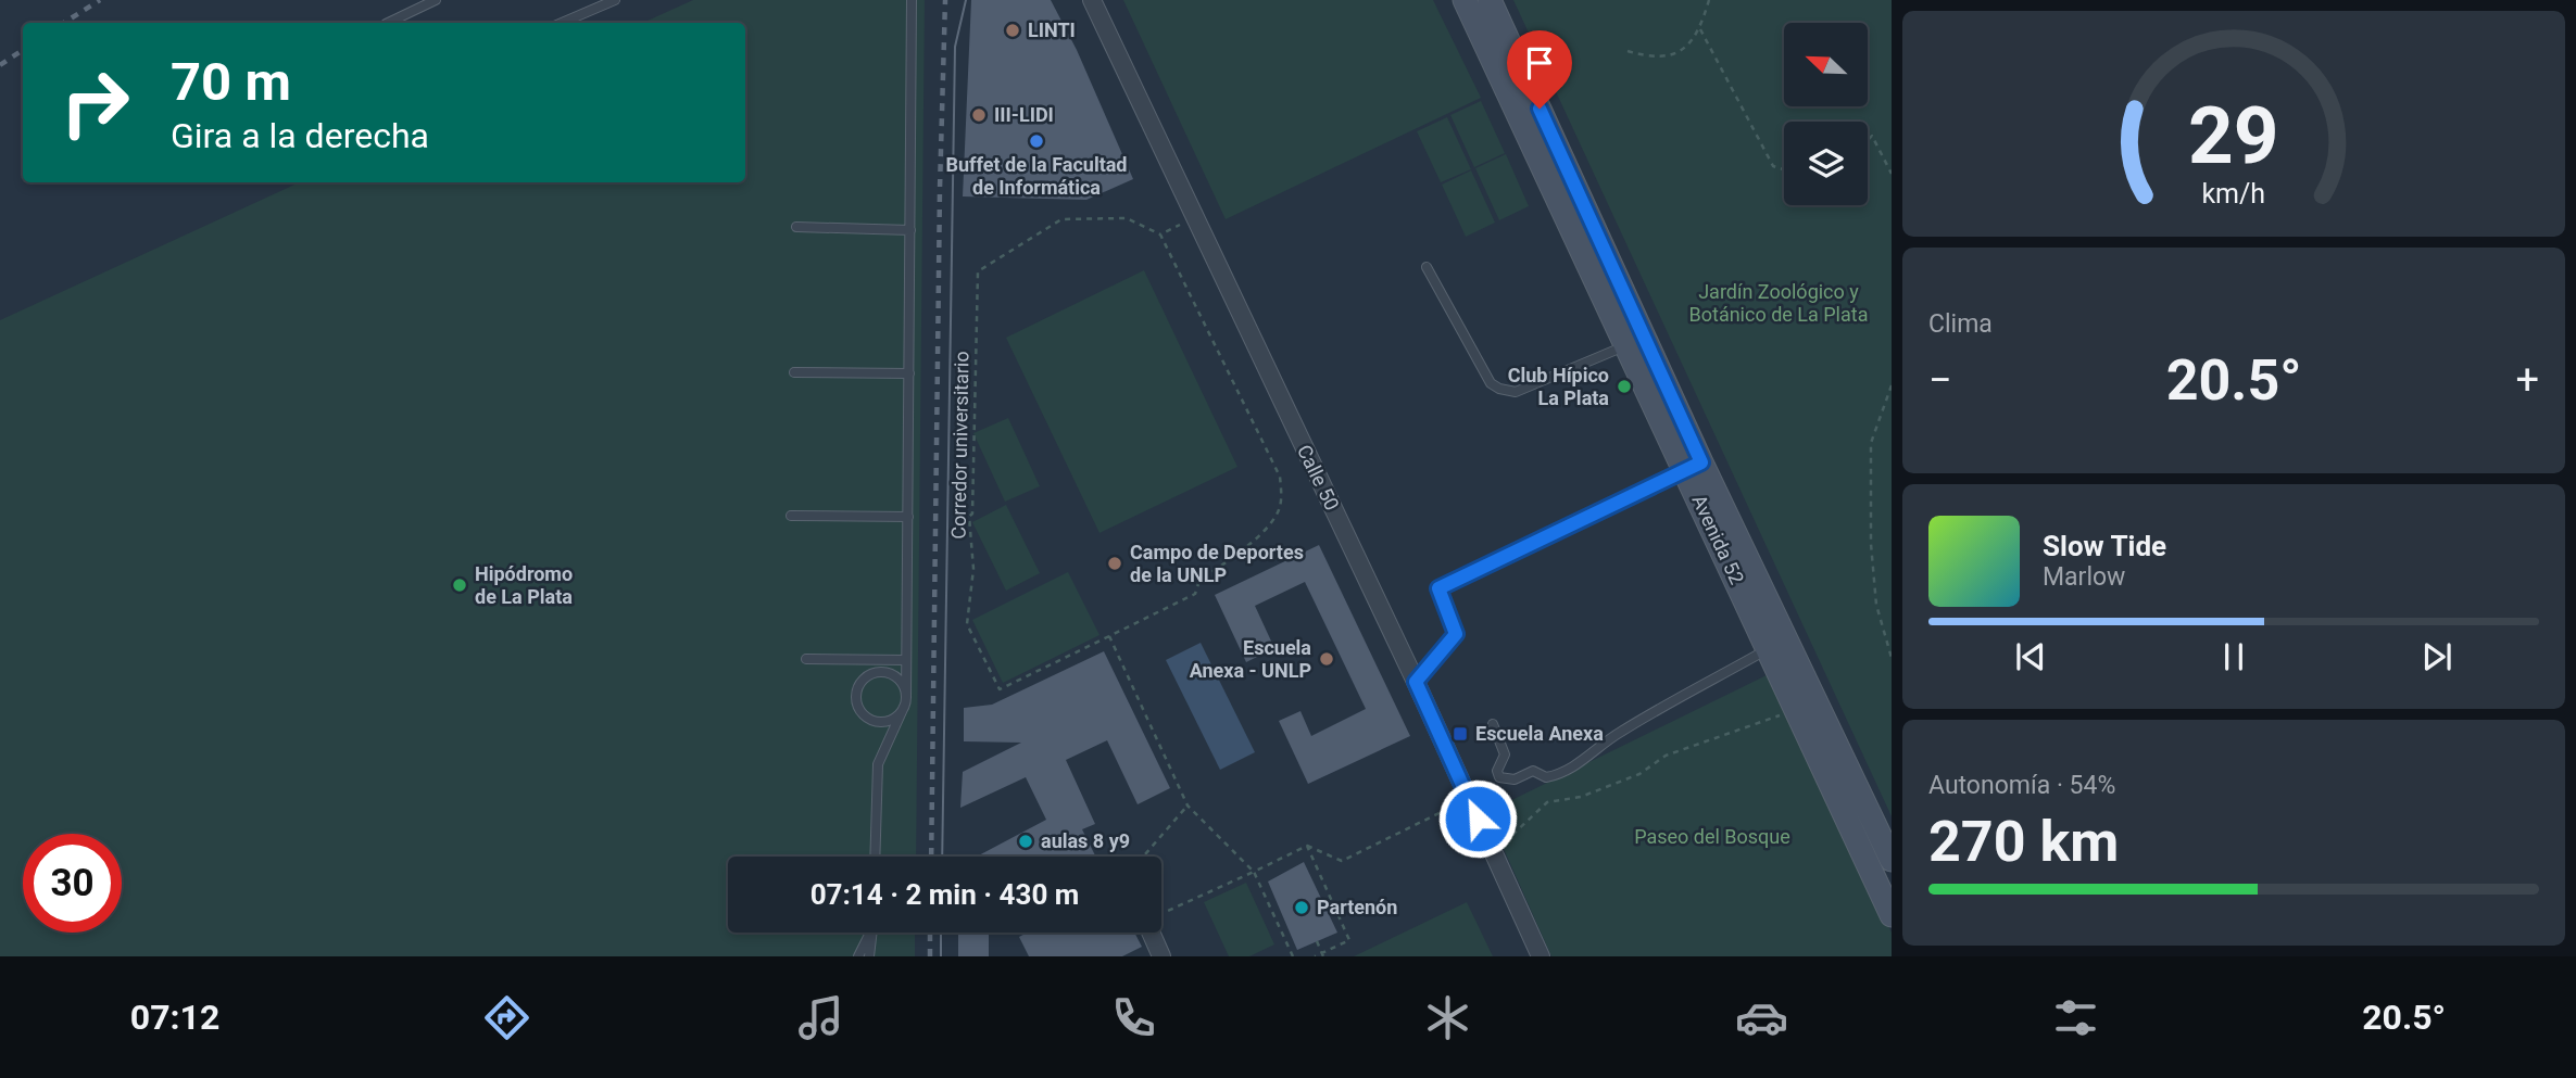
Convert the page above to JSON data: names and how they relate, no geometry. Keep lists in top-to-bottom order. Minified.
{"streets":{"main road":["Avenida 52"],"street":["Calle 50"],"path":["Corredor universitario"]},"parks":["Jardín Zoológico y Botánico de La Plata","Paseo del Bosque"],"places":{"other":["LINTI","III-LIDI","Buffet de la Facultad de Informática","Club Hípico La Plata","Campo de Deportes de la UNLP","Hipódromo de La Plata","Escuela Anexa - UNLP","aulas 8 y9","Partenón"],"transit":["Escuela Anexa"]},"north":"top left","page":{"turn":["70 m","Gira a la derecha"],"tile":["Clima",["Autonomía · 54%","270 km"]],"heat":["−","20.5°","+"],"song":["Slow Tide","Marlow"],"limit":"30","trip":"07:14 · 2 min · 430 m","tabs":["07:12","20.5°"],"gauge":["29","km/h"]}}
